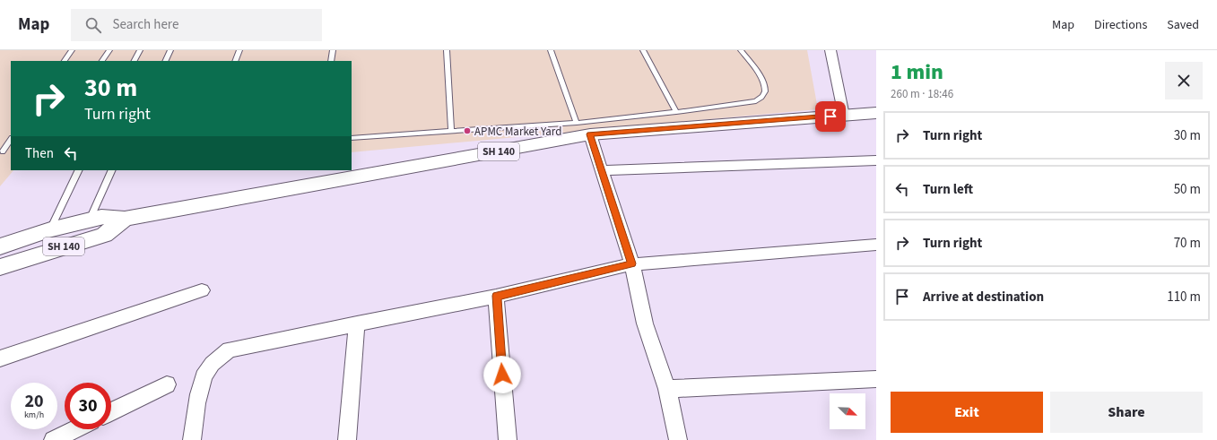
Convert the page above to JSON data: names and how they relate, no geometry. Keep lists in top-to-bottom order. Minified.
{"streets":{"main road":["SH 140"]},"places":["APMC Market Yard"],"north":"bottom right","page":{"header":"Map","search":"Search here","nav":["Map","Directions","Saved"],"heading":["1 min","260 m · 18:46"],"turn":["30 m","Turn right"],"list":[{"name":"Turn right","value":"30 m"},{"name":"Turn left","value":"50 m"},{"name":"Turn right","value":"70 m"},{"name":"Arrive at destination","value":"110 m"}],"then":"Then","speed":"20 km/h","limit":"30","buttons":["Exit","Share"]}}
